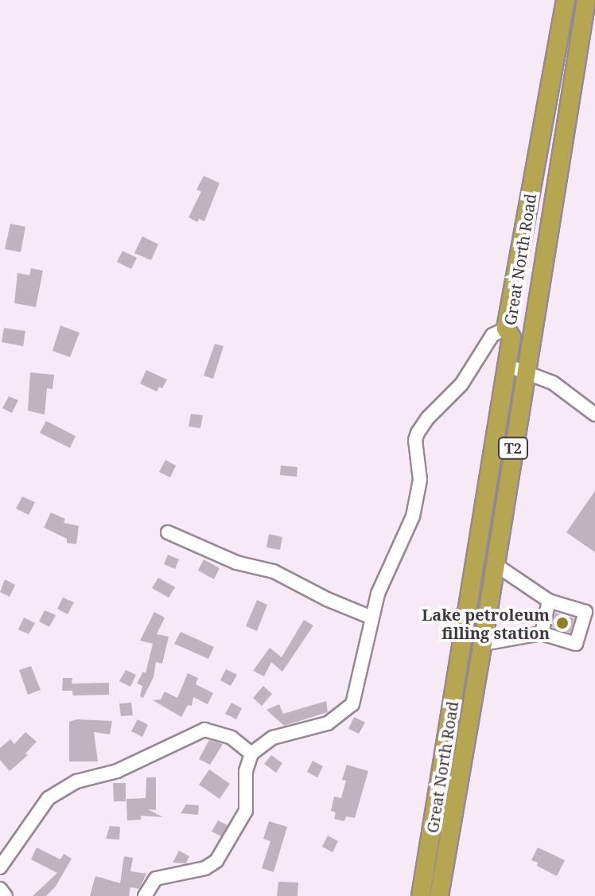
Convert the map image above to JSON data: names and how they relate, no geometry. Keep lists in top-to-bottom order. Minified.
{"streets":{"highway":["Great North Road","T2"]},"places":["Lake petroleum filling station"]}
